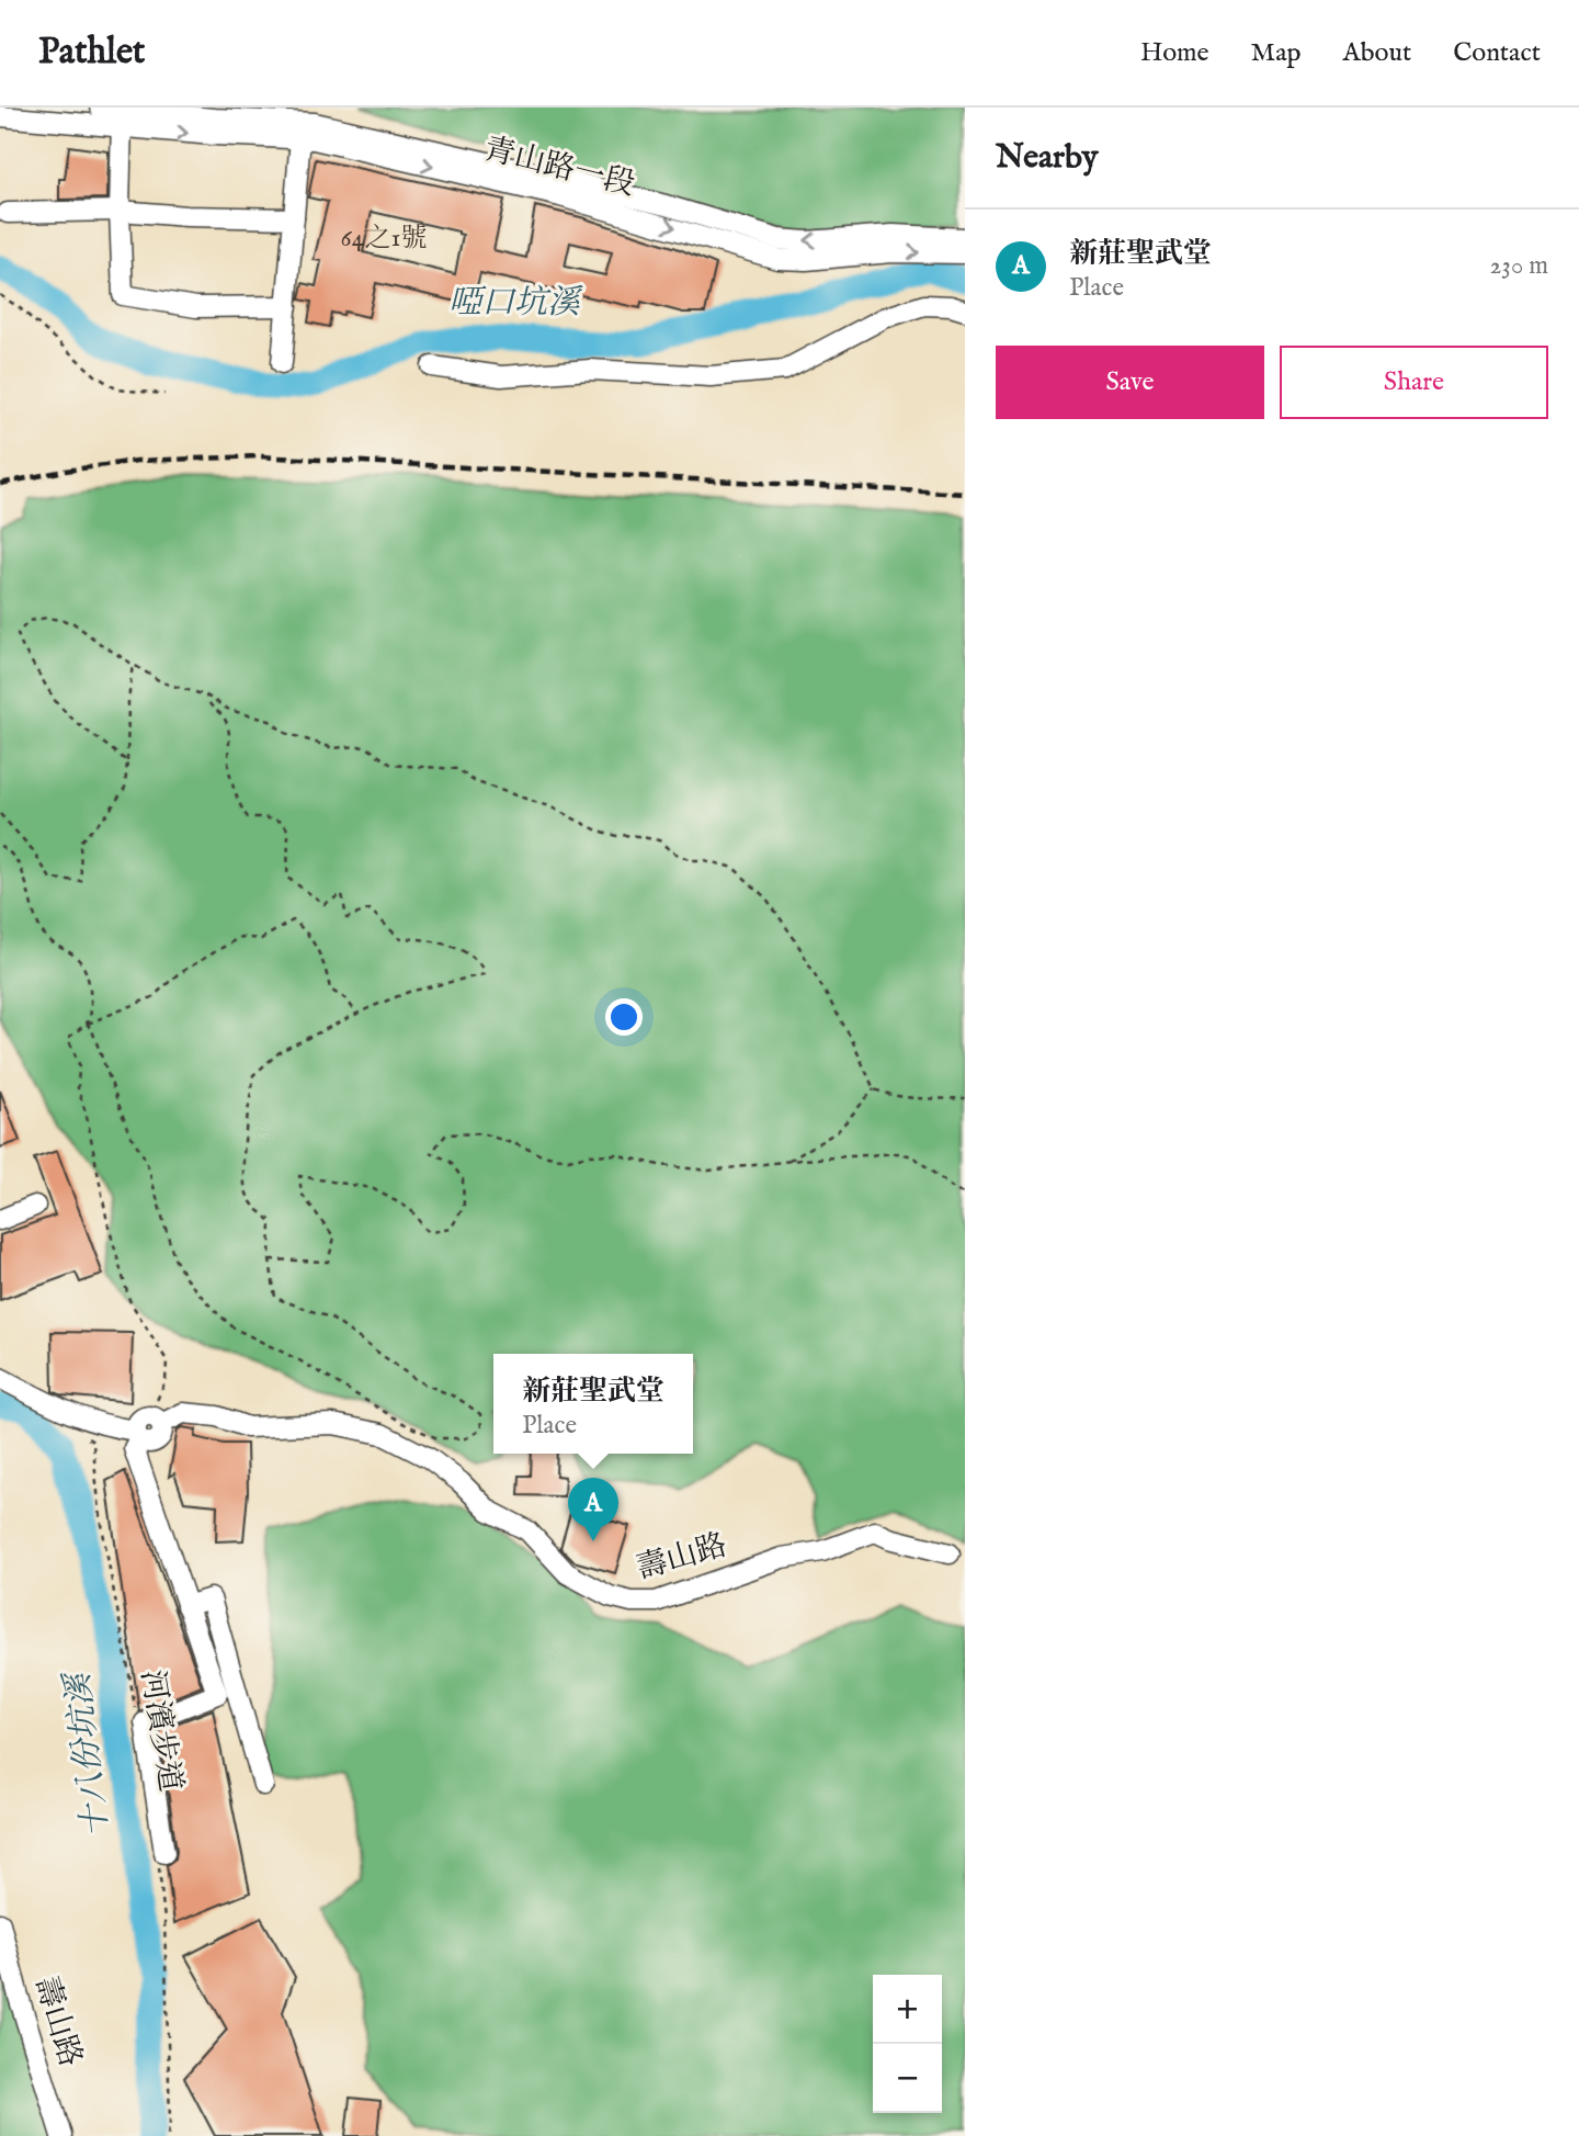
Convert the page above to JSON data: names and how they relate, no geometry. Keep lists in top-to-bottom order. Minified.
{"streets":{"street":["青山路一段","壽山路"],"path":["河濱步道"]},"water":["啞口坑溪","十八份坑溪"],"house_numbers":["64之1號"],"page":{"header":"Pathlet","nav":["Home","Map","About","Contact"],"heading":"Nearby","list":[{"mark":"A","name":"新莊聖武堂","note":"Place","value":"230 m"}],"buttons":["Save","Share"],"popup":["新莊聖武堂","Place"],"pins":"A","map_buttons":["+","−"]}}
